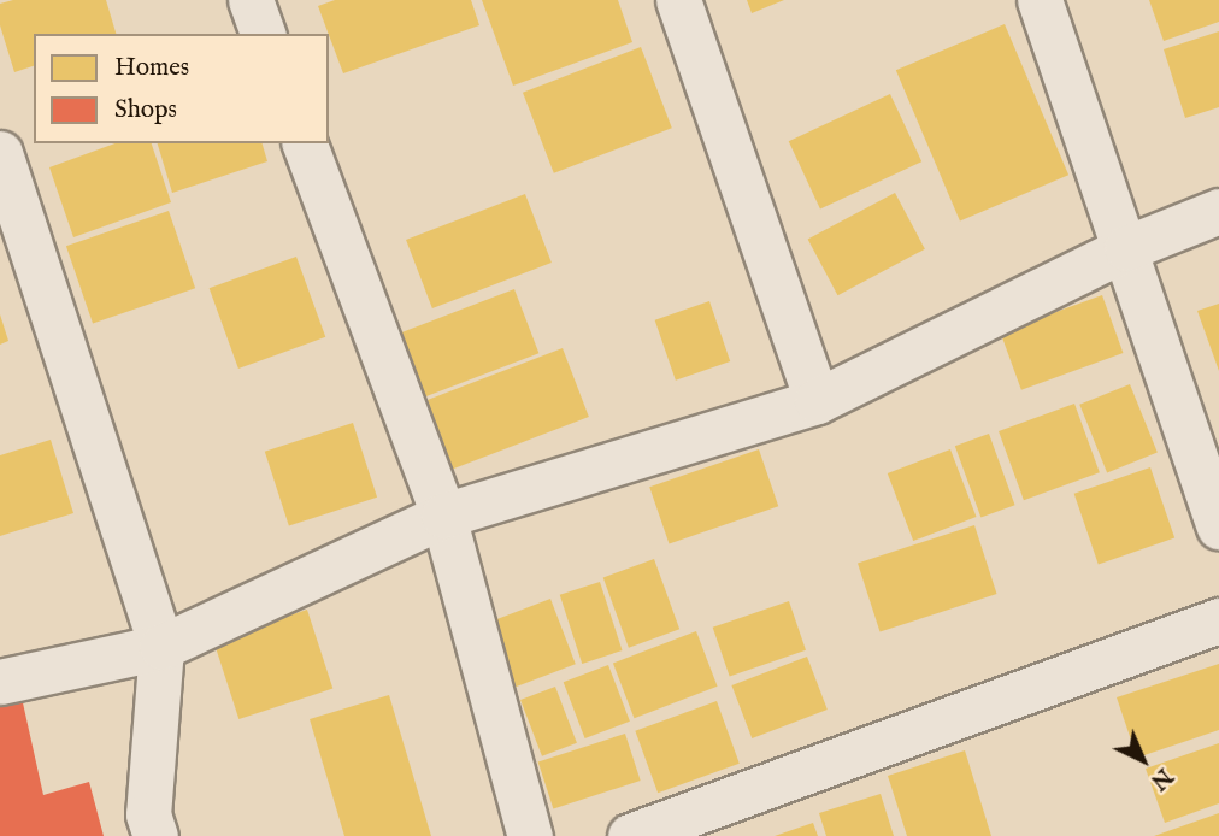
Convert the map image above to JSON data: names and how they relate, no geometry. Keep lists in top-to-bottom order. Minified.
{"legend":["Homes","Shops"],"north":"bottom right"}
